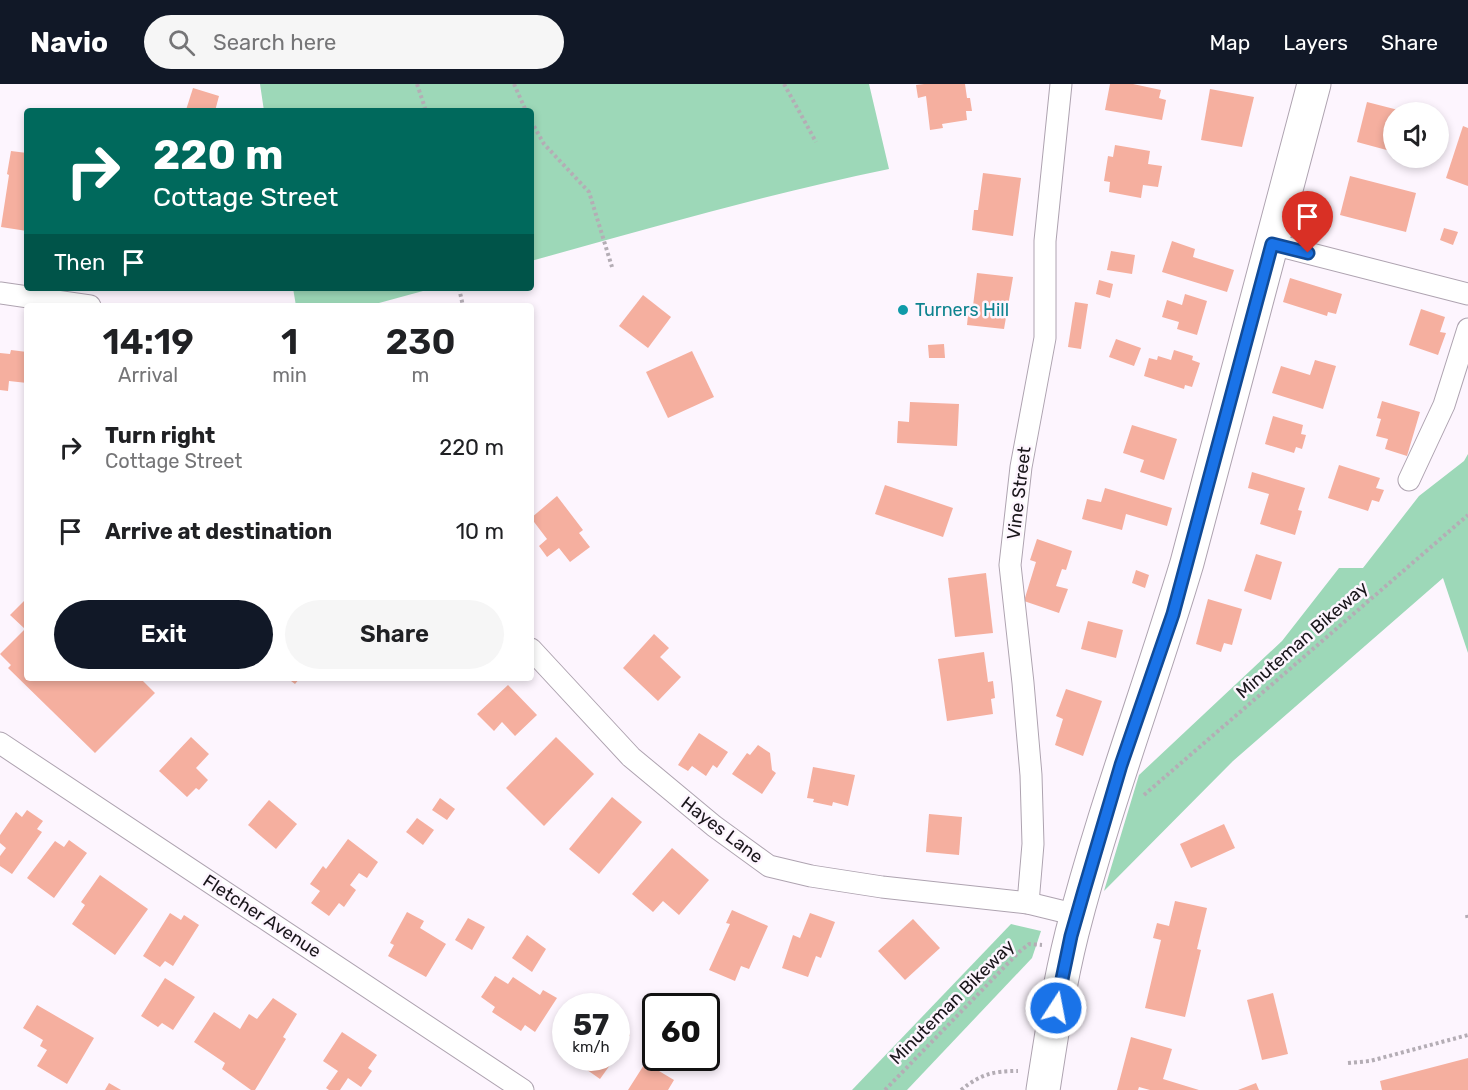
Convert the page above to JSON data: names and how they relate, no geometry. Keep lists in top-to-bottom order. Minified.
{"streets":{"street":["Vine Street","Hayes Lane","Fletcher Avenue"],"path":["Minuteman Bikeway"]},"crossings":[["Vine Street","Hayes Lane"]],"places":["Turners Hill"],"page":{"header":"Navio","search":"Search here","nav":["Map","Layers","Share"],"turn":["220 m","Cottage Street"],"then":"Then","eta":["14:19","Arrival","1","min","230","m"],"list":[{"name":"Turn right","note":"Cottage Street","value":"220 m"},{"name":"Arrive at destination","value":"10 m"}],"buttons":["Exit","Share"],"speed":"57 km/h","limit":"60"}}
